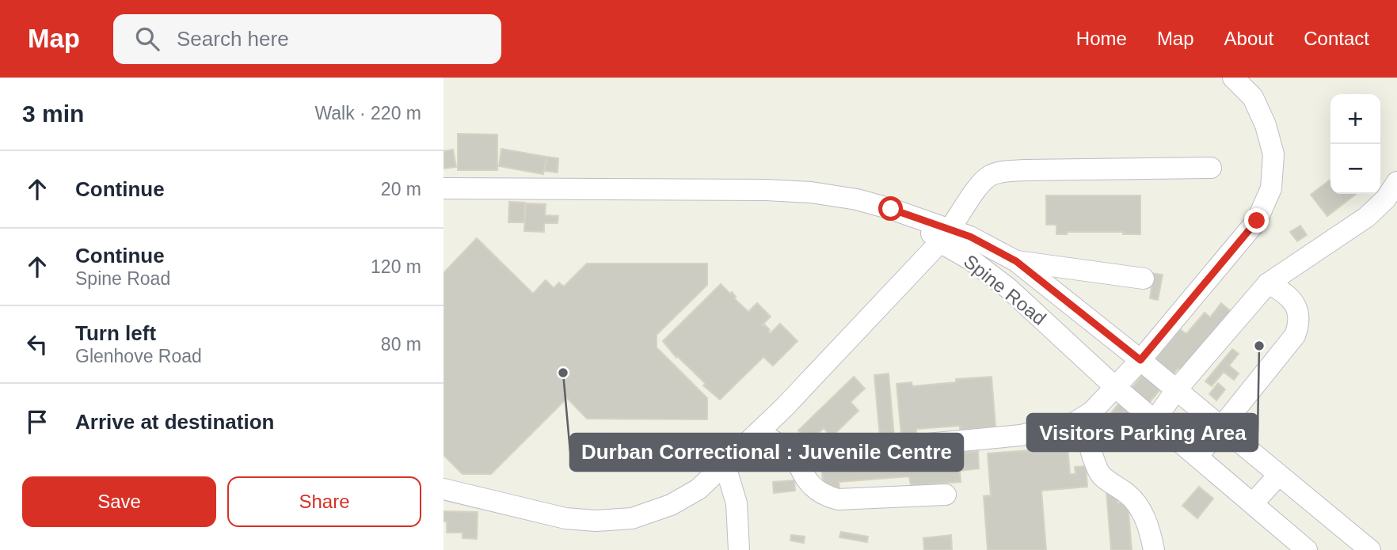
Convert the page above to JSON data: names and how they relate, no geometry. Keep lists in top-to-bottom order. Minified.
{"streets":{"street":["Spine Road"]},"places":["Visitors Parking Area","Durban Correctional : Juvenile Centre"],"page":{"header":"Map","search":"Search here","nav":["Home","Map","About","Contact"],"heading":["3 min","Walk · 220 m"],"map_buttons":["+","−"],"list":[["Continue","20 m"],["Continue","Spine Road","120 m"],["Turn left","Glenhove Road","80 m"],"Arrive at destination"],"buttons":["Save","Share"]}}
